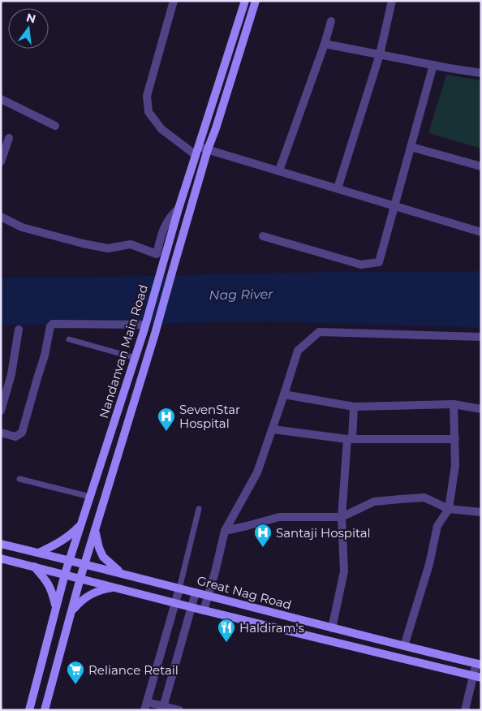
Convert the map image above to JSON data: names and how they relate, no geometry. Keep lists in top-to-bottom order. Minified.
{"streets":{"main road":["Nandanvan Main Road","Great Nag Road"]},"crossings":[["Nandanvan Main Road","Great Nag Road"]],"water":["Nag River"],"places":{"hospital":["SevenStar Hospital","Santaji Hospital"],"restaurant":["Haldiram's"],"supermarket":["Reliance Retail"]},"north":"top"}
